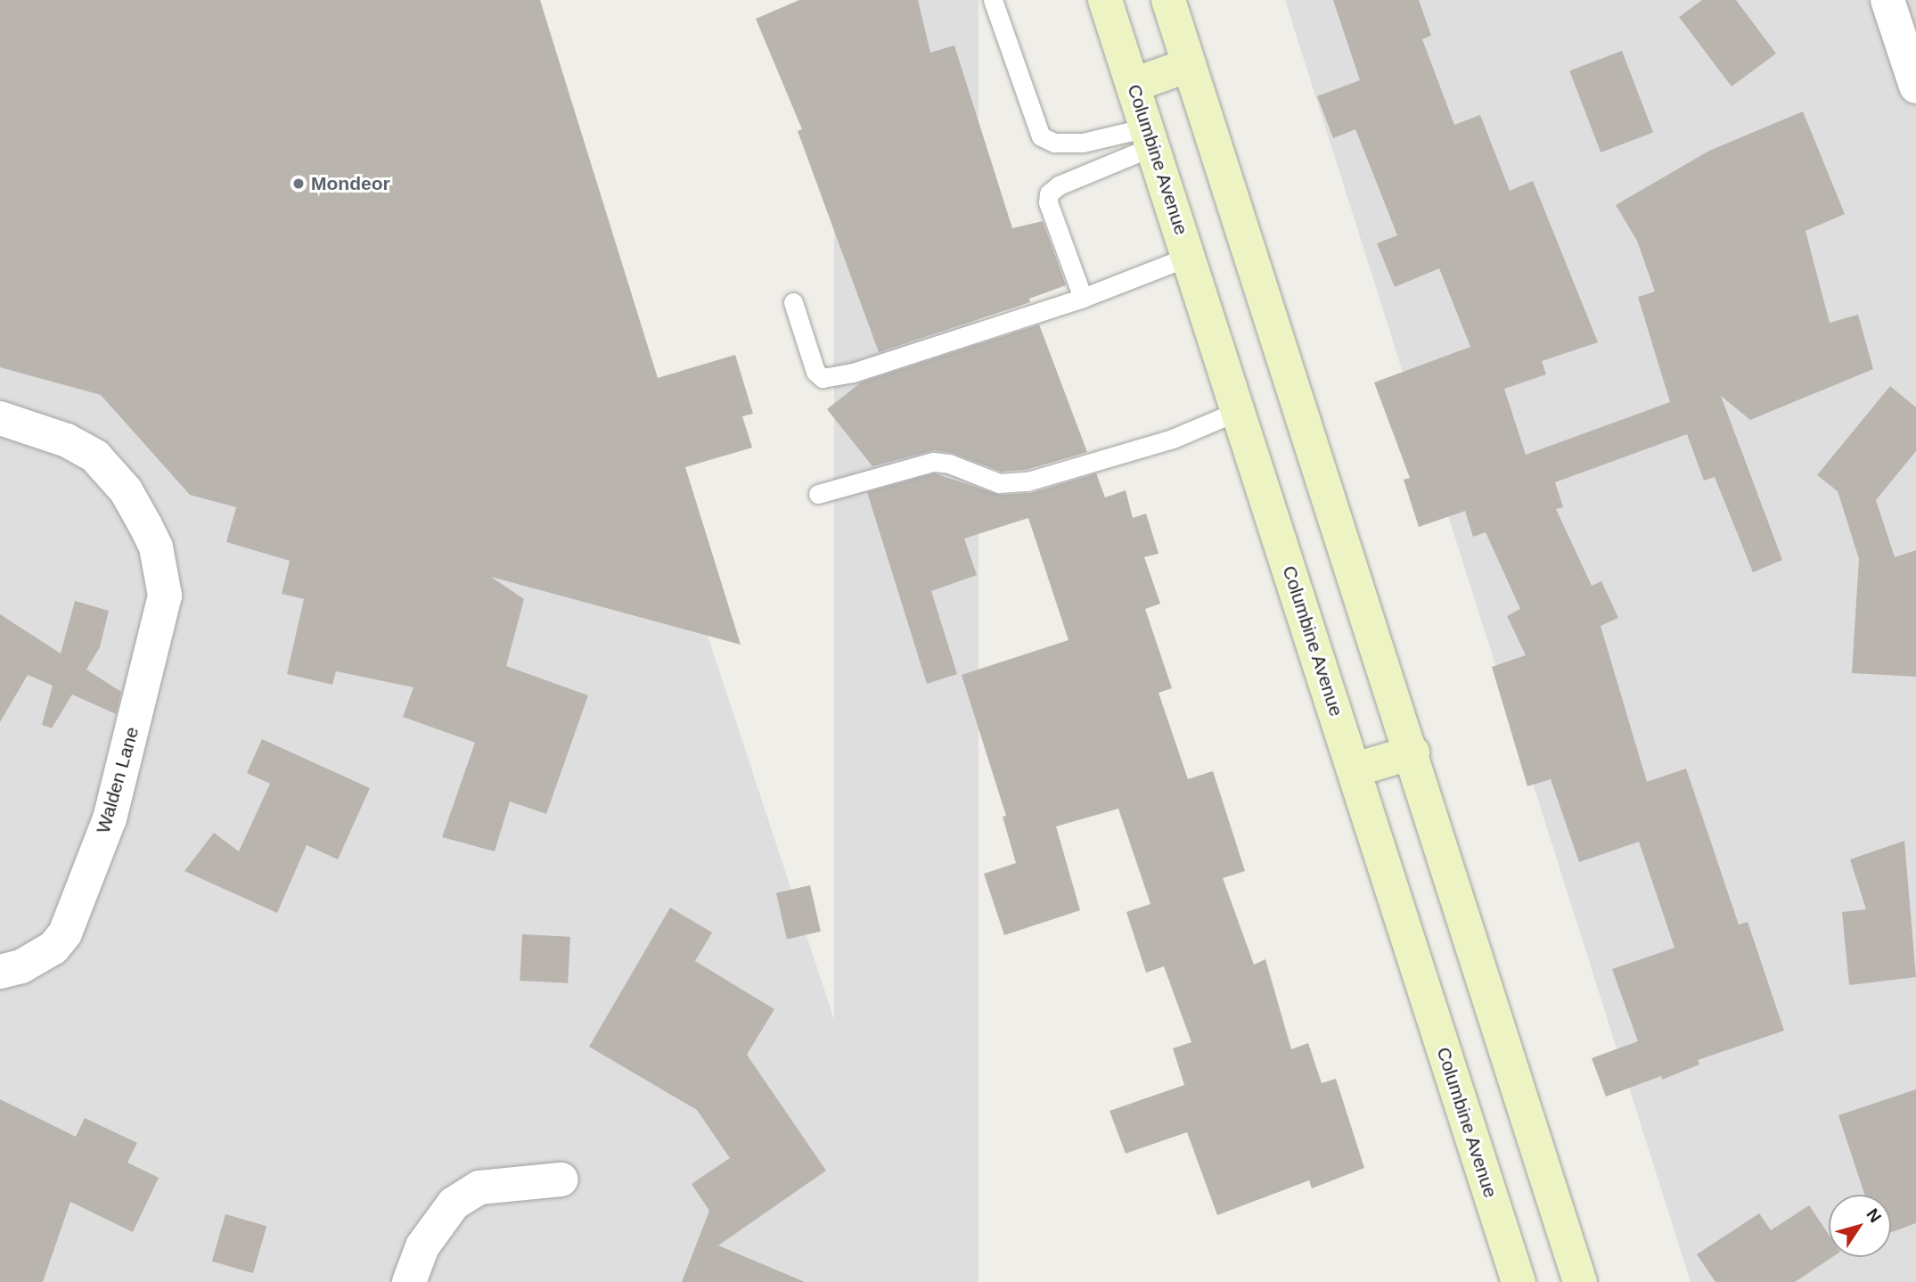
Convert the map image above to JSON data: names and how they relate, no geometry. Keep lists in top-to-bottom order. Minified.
{"streets":{"main road":["Columbine Avenue"],"street":["Walden Lane"]},"places":["Mondeor"],"north":"top right"}
